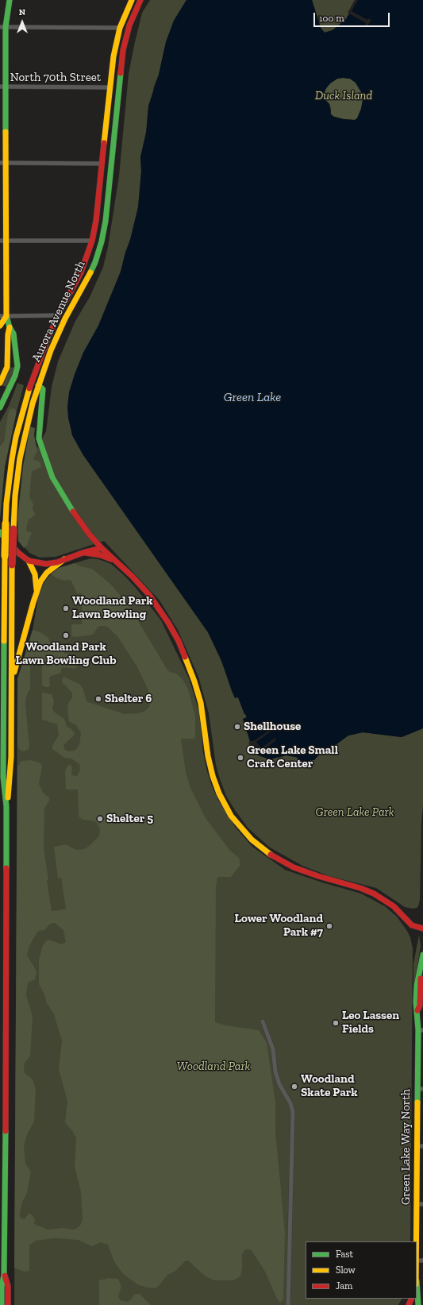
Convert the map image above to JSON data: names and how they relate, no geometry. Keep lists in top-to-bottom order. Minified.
{"streets":{"main road":["Aurora Avenue North","Green Lake Way North"],"street":["North 70th Street"]},"crossings":[["North 70th Street","Aurora Avenue North"]],"water":["Green Lake"],"parks":["Duck Island","Green Lake Park","Woodland Park"],"places":["Woodland Park Lawn Bowling","Woodland Park Lawn Bowling Club","Shelter 6","Shellhouse","Green Lake Small Craft Center","Shelter 5","Lower Woodland Park #7","Leo Lassen Fields","Woodland Skate Park"],"legend":["Fast","Slow","Jam"],"scale_bar":"100 m","north":"top"}
